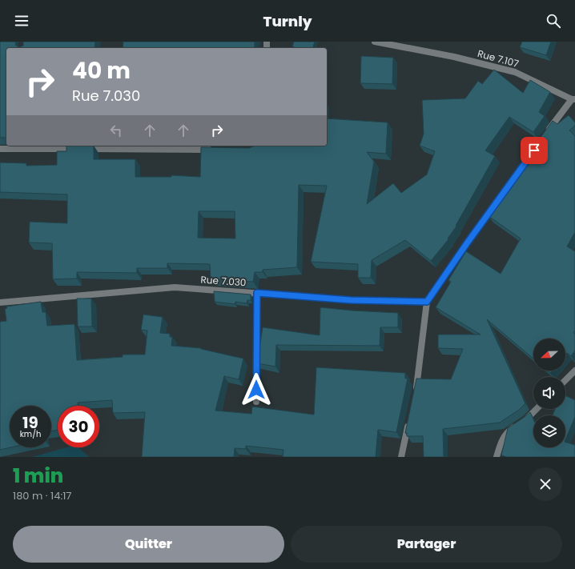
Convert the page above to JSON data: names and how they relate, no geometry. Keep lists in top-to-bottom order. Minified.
{"streets":{"street":["Rue 7.107","Rue 7.030"]},"north":"left","page":{"header":"Turnly","turn":["40 m","Rue 7.030"],"speed":"19 km/h","limit":"30","heading":["1 min","180 m · 14:17"],"buttons":["Quitter","Partager"]}}
